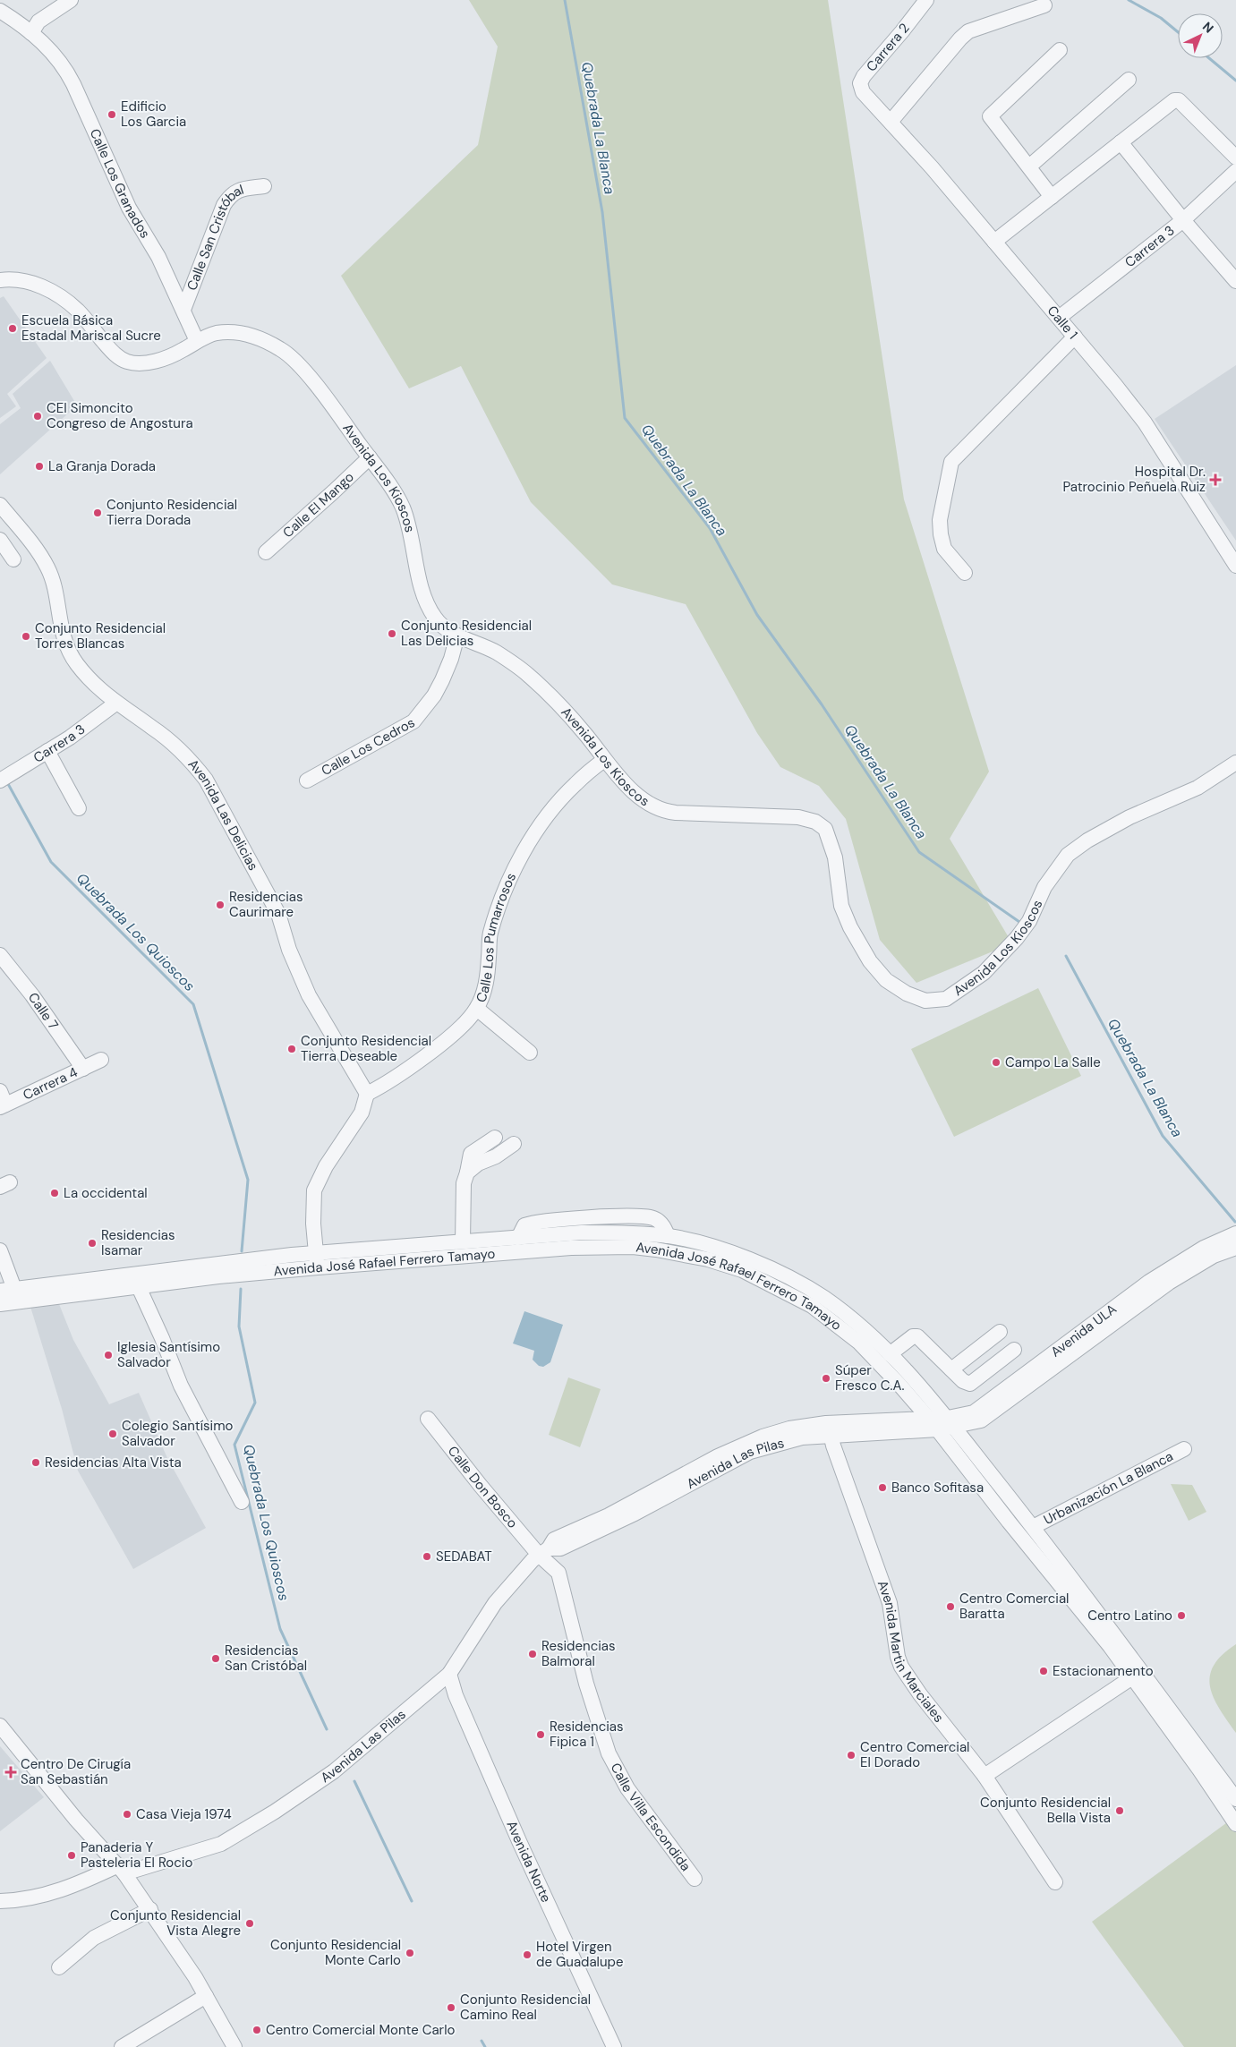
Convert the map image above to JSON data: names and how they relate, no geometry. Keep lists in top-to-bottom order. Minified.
{"streets":{"street":["Carrera 2","Calle Los Granados","Calle San Cristóbal","Carrera 3","Calle 1","Avenida Los Kioscos","Calle El Mango","Calle Los Cedros","Avenida Las Delicias","Calle Los Pumarrosos","Calle 7","Carrera 4","Avenida José Rafael Ferrero Tamayo","Avenida ULA","Avenida Las Pilas","Calle Don Bosco","Urbanización La Blanca","Avenida Martin Marciales","Calle Villa Escondida","Avenida Norte"]},"crossings":[["Carrera 2","Calle 1"],["Calle Los Granados","Calle San Cristóbal"],["Calle Los Granados","Avenida Los Kioscos"],["Carrera 3","Calle 1"],["Carrera 3","Avenida Las Delicias"],["Avenida Los Kioscos","Calle El Mango"],["Avenida Los Kioscos","Calle Los Cedros"],["Avenida Los Kioscos","Calle Los Pumarrosos"],["Avenida Las Delicias","Calle Los Pumarrosos"],["Calle 7","Carrera 4"],["Avenida José Rafael Ferrero Tamayo","Avenida ULA"],["Avenida José Rafael Ferrero Tamayo","Avenida Las Pilas"],["Avenida José Rafael Ferrero Tamayo","Urbanización La Blanca"],["Avenida ULA","Avenida Las Pilas"],["Avenida Las Pilas","Calle Don Bosco"],["Avenida Las Pilas","Avenida Martin Marciales"],["Avenida Las Pilas","Calle Villa Escondida"],["Avenida Las Pilas","Avenida Norte"],["Calle Don Bosco","Calle Villa Escondida"]],"water":["Quebrada La Blanca","Quebrada Los Quioscos"],"places":{"other":["Edificio Los Garcia","Escuela Básica Estadal Mariscal Sucre","CEI Simoncito Congreso de Angostura","La Granja Dorada","Conjunto Residencial Tierra Dorada","Conjunto Residencial Las Delicias","Conjunto Residencial Torres Blancas","Residencias Caurimare","Conjunto Residencial Tierra Deseable","Campo La Salle","La occidental","Residencias Isamar","Iglesia Santísimo Salvador","Súper Fresco C.A.","Colegio Santísimo Salvador","Residencias Alta Vista","Banco Sofitasa","SEDABAT","Centro Comercial Baratta","Centro Latino","Residencias Balmoral","Residencias San Cristóbal","Estacionamento","Residencias Fipica 1","Centro Comercial El Dorado","Conjunto Residencial Bella Vista","Casa Vieja 1974","Panaderia Y Pasteleria El Rocio","Conjunto Residencial Vista Alegre","Conjunto Residencial Monte Carlo","Hotel Virgen de Guadalupe","Conjunto Residencial Camino Real","Centro Comercial Monte Carlo"],"health":["Hospital Dr. Patrocinio Peñuela Ruiz","Centro De Cirugía San Sebastián"]},"north":"top right"}
